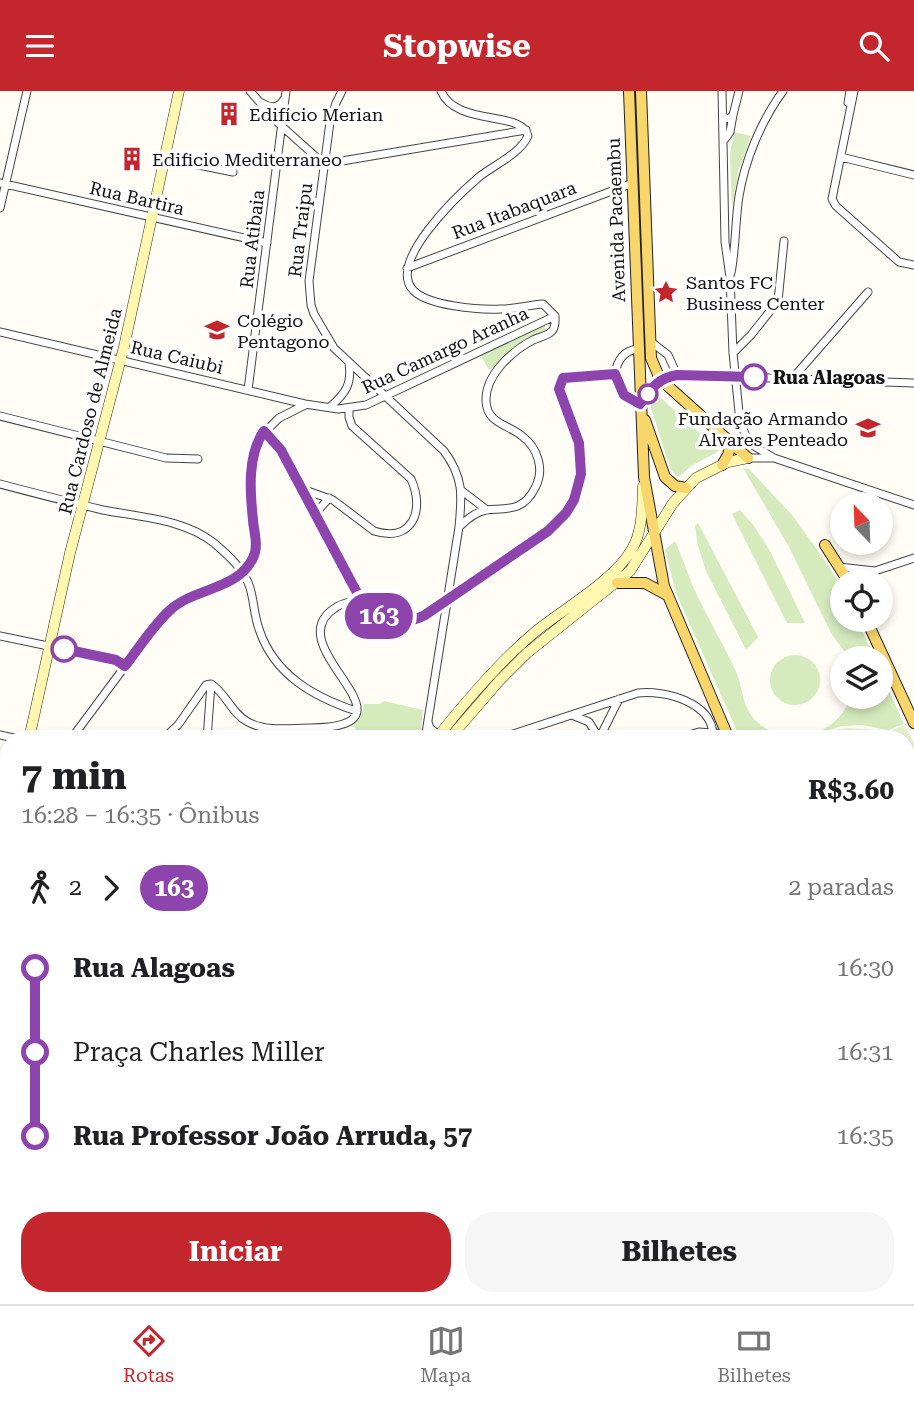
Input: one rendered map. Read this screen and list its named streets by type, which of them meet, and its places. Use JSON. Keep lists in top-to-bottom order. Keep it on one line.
{"streets":{"main road":["Avenida Pacaembu","Rua Cardoso de Almeida"],"street":["Rua Bartira","Rua Itabaquara","Rua Traipu","Rua Atibaia","Rua Camargo Aranha","Rua Caiubi"]},"crossings":[["Rua Bartira","Rua Atibaia"],["Rua Bartira","Rua Cardoso de Almeida"],["Rua Itabaquara","Avenida Pacaembu"],["Rua Traipu","Rua Camargo Aranha"],["Rua Atibaia","Rua Caiubi"],["Rua Camargo Aranha","Rua Caiubi"],["Rua Caiubi","Rua Cardoso de Almeida"]],"places":{"building":["Edifício Merian","Edificio Mediterraneo"],"place":["Santos FC Business Center"],"school or university":["Colégio Pentagono","Fundação Armando Alvares Penteado"],"other":["Rua Alagoas"]},"lines":["bus line 163"],"north":"top left","page":{"header":"Stopwise","on_map":"163","heading":["7 min","16:28 – 16:35 · Ônibus","R$3.60"],"legs":["2","163","2 paradas"],"list":[{"name":"Rua Alagoas","value":"16:30"},{"name":"Praça Charles Miller","value":"16:31"},{"name":"Rua Professor João Arruda, 57","value":"16:35"}],"buttons":["Iniciar","Bilhetes"],"tabs":["Rotas","Mapa","Bilhetes"]}}
